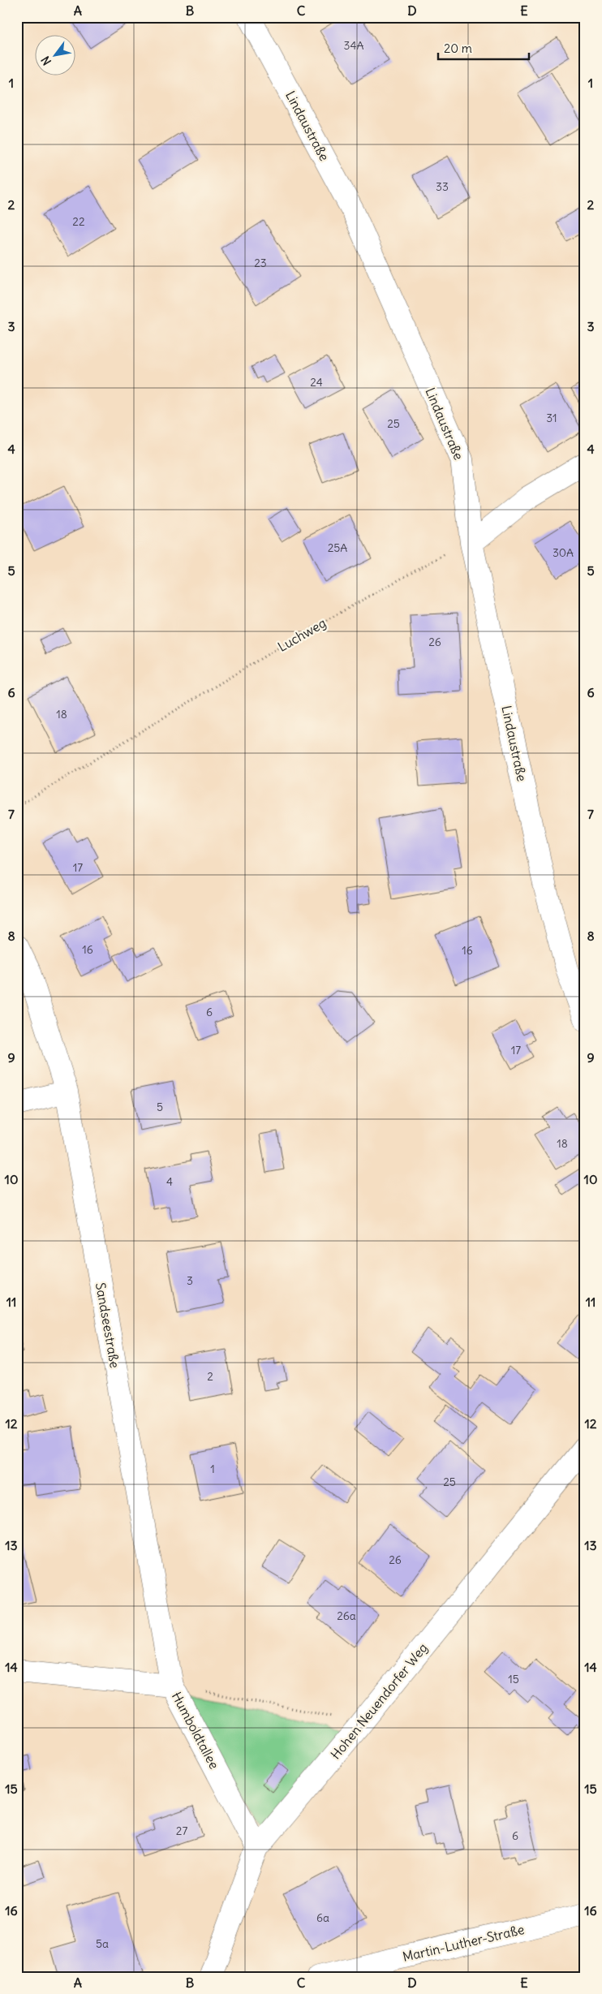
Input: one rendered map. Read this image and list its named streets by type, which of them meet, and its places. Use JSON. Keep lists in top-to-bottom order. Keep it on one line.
{"streets":{"street":["Lindaustraße","Sandseestraße","Hohen Neuendorfer Weg","Humboldtallee","Martin-Luther-Straße"],"path":["Luchweg"]},"crossings":[["Lindaustraße","Luchweg"],["Sandseestraße","Humboldtallee"],["Hohen Neuendorfer Weg","Humboldtallee"]],"house_numbers":["34A","33","22","23","24","31","25","25A","30A","26","18","17","16","16","6","17","5","18","4","3","2","1","25","26","26a","15","27","6","6a","5a"],"scale_bar":"20 m","north":"bottom left","grid":{"columns":["A","B","C","D","E"],"rows":["1","2","3","4","5","6","7","8","9","10","11","12","13","14","15","16"]}}
